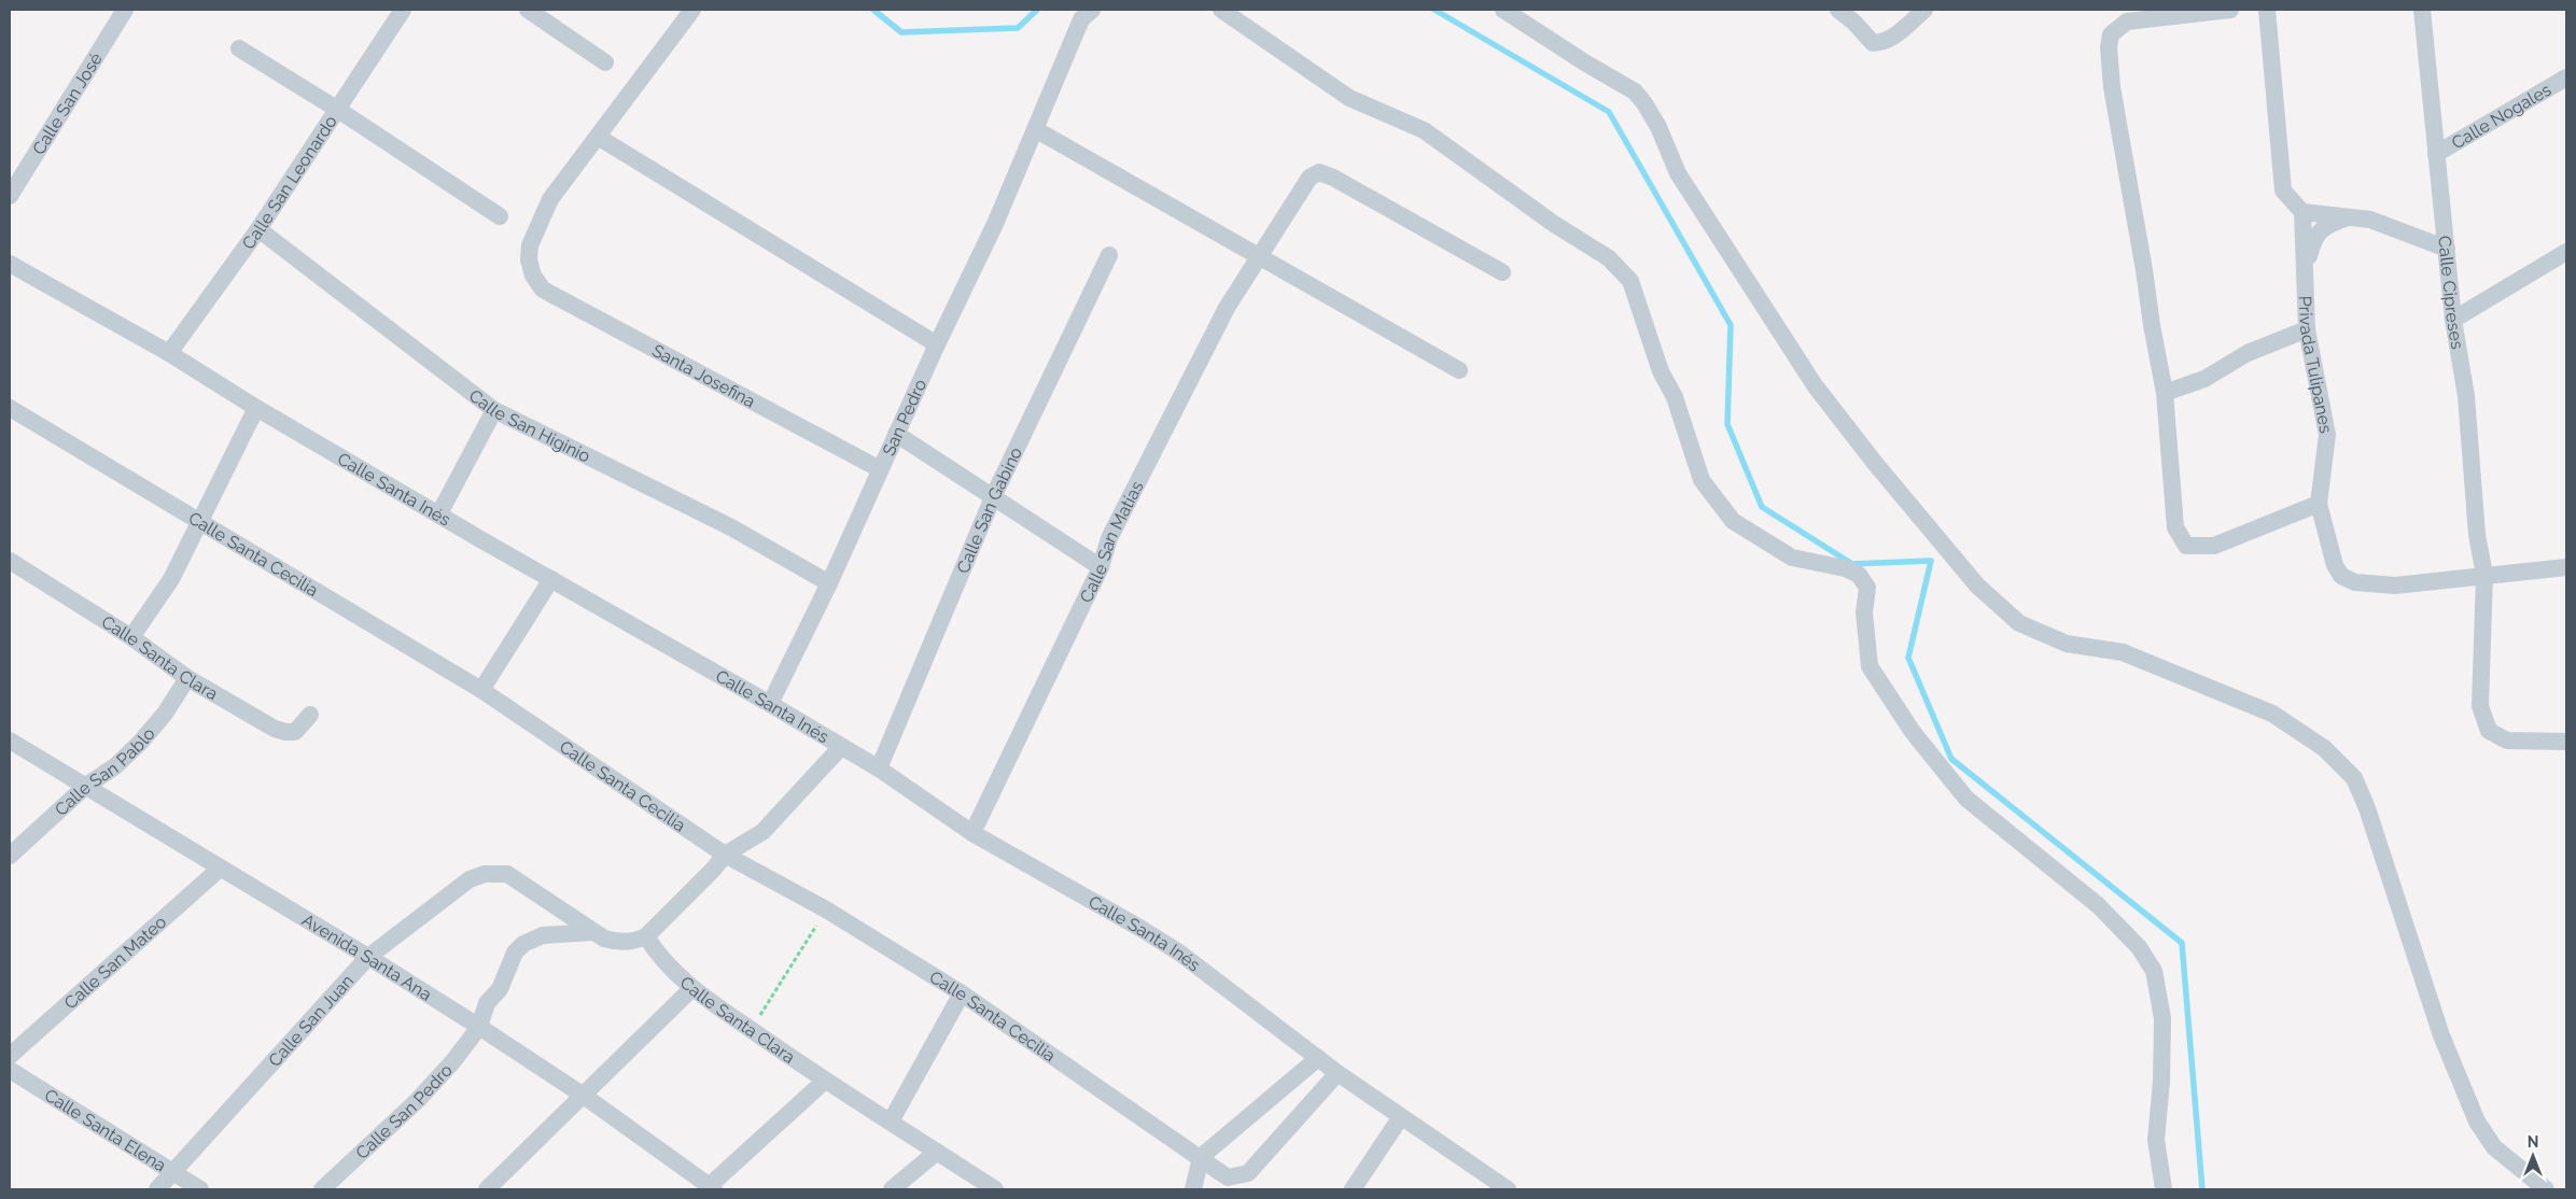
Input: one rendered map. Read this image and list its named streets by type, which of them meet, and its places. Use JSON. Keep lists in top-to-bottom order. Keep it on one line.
{"streets":{"street":["Calle San José","Calle Nogales","Calle San Leonardo","Calle Cipreses","Privada Tulipanes","Santa Josefina","San Pedro","Calle San Higinio","Calle Santa Inés","Calle San Gabino","Calle San Matías","Calle Santa Cecilia","Calle Santa Clara","Calle San Pablo","Avenida Santa Ana","Calle San Mateo","Calle San Juan","Calle San Pedro","Calle Santa Elena"]},"crossings":[["Calle Nogales","Calle Cipreses"],["Calle San Leonardo","Calle San Higinio"],["Calle San Leonardo","Calle Santa Inés"],["Calle Cipreses","Privada Tulipanes"],["Santa Josefina","San Pedro"],["San Pedro","Calle San Higinio"],["San Pedro","Calle Santa Inés"],["Calle Santa Inés","Calle San Gabino"],["Calle Santa Inés","Calle San Matías"],["Calle Santa Inés","Calle Santa Cecilia"],["Calle Santa Clara","Calle San Pablo"],["Calle San Pablo","Avenida Santa Ana"],["Avenida Santa Ana","Calle San Mateo"],["Avenida Santa Ana","Calle San Juan"],["Avenida Santa Ana","Calle San Pedro"],["Calle San Juan","Calle San Pedro"],["Calle San Juan","Calle Santa Elena"]],"north":"top"}
